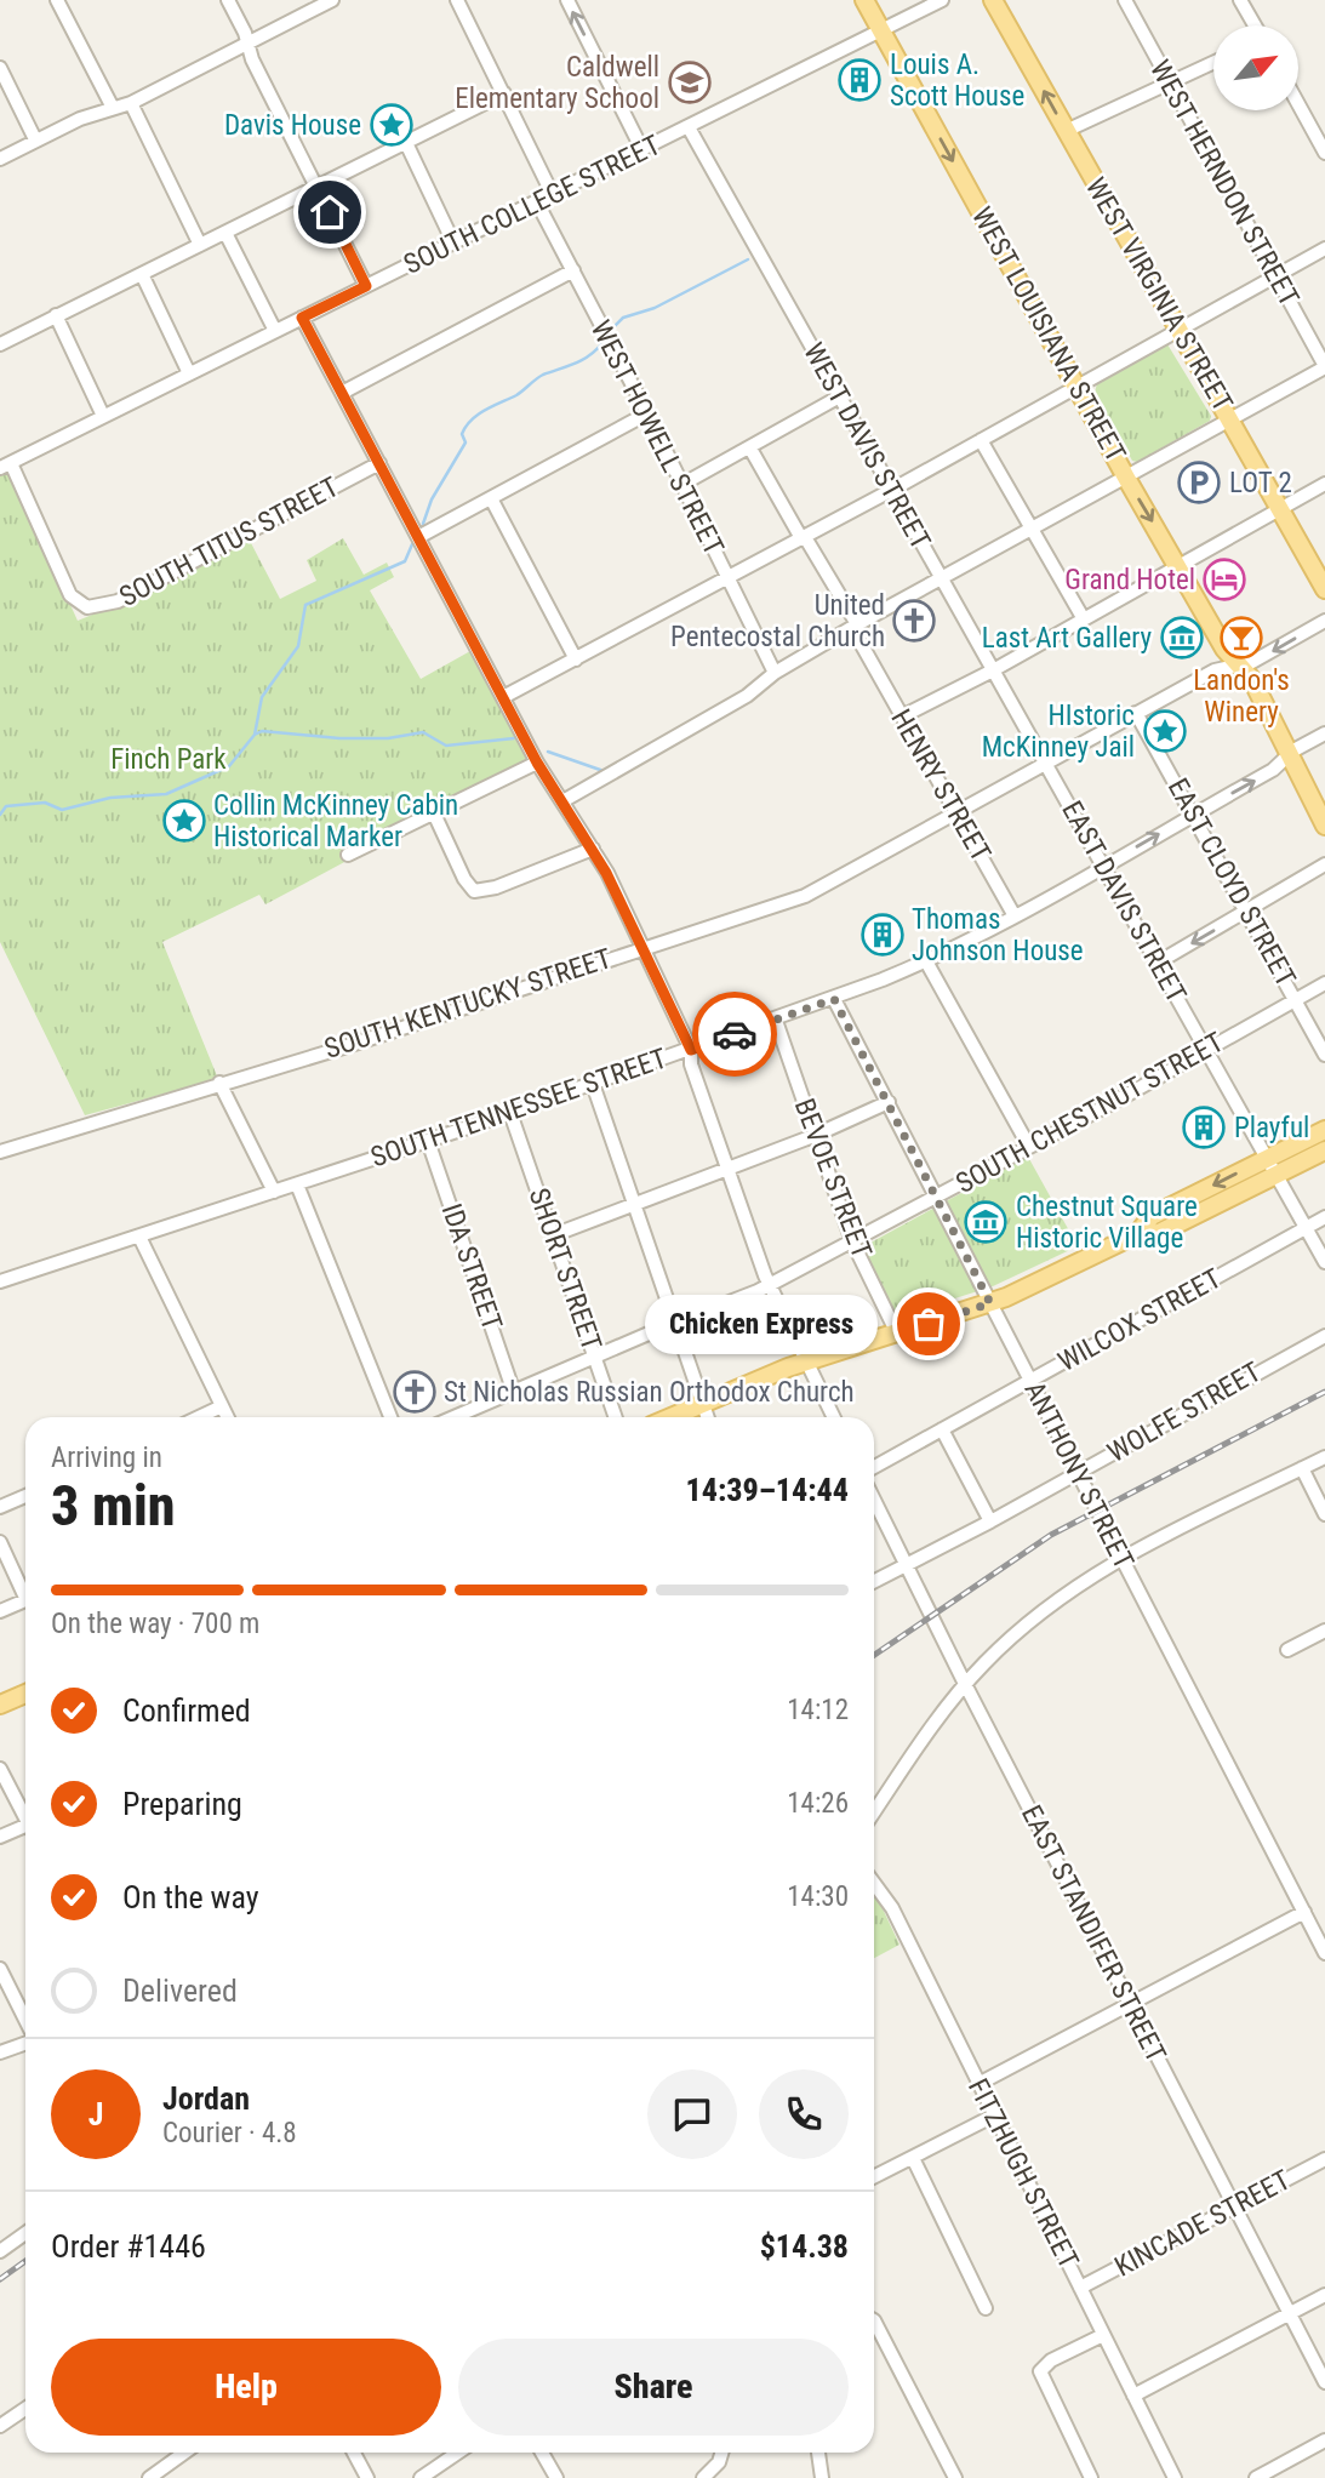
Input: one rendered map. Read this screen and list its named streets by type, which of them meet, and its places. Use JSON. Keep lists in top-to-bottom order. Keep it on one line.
{"streets":{"main road":["WEST VIRGINIA STREET","WEST LOUISIANA STREET"],"street":["WEST HERNDON STREET","SOUTH COLLEGE STREET","WEST HOWELL STREET","WEST DAVIS STREET","SOUTH TITUS STREET","HENRY STREET","EAST CLOYD STREET","EAST DAVIS STREET","SOUTH KENTUCKY STREET","SOUTH TENNESSEE STREET","SOUTH CHESTNUT STREET","BEVOE STREET","IDA STREET","SHORT STREET","WILCOX STREET","WOLFE STREET","ANTHONY STREET","EAST STANDIFER STREET","FITZHUGH STREET","KINCADE STREET"]},"crossings":[["SOUTH COLLEGE STREET","WEST LOUISIANA STREET"],["SOUTH COLLEGE STREET","WEST HOWELL STREET"],["SOUTH COLLEGE STREET","WEST DAVIS STREET"],["SOUTH COLLEGE STREET","SOUTH TITUS STREET"],["WEST LOUISIANA STREET","SOUTH KENTUCKY STREET"],["WEST LOUISIANA STREET","SOUTH TENNESSEE STREET"],["WEST DAVIS STREET","EAST DAVIS STREET"],["WEST DAVIS STREET","SOUTH KENTUCKY STREET"],["HENRY STREET","SOUTH KENTUCKY STREET"],["HENRY STREET","SOUTH TENNESSEE STREET"],["EAST CLOYD STREET","SOUTH KENTUCKY STREET"],["EAST CLOYD STREET","SOUTH TENNESSEE STREET"],["EAST CLOYD STREET","SOUTH CHESTNUT STREET"],["EAST DAVIS STREET","SOUTH KENTUCKY STREET"],["EAST DAVIS STREET","SOUTH TENNESSEE STREET"],["EAST DAVIS STREET","SOUTH CHESTNUT STREET"],["EAST DAVIS STREET","WILCOX STREET"],["SOUTH TENNESSEE STREET","BEVOE STREET"],["SOUTH TENNESSEE STREET","IDA STREET"],["SOUTH TENNESSEE STREET","SHORT STREET"],["SOUTH TENNESSEE STREET","ANTHONY STREET"],["SOUTH CHESTNUT STREET","BEVOE STREET"],["SOUTH CHESTNUT STREET","IDA STREET"],["SOUTH CHESTNUT STREET","SHORT STREET"],["SOUTH CHESTNUT STREET","ANTHONY STREET"],["WILCOX STREET","ANTHONY STREET"],["WOLFE STREET","ANTHONY STREET"],["WOLFE STREET","EAST STANDIFER STREET"],["EAST STANDIFER STREET","KINCADE STREET"],["FITZHUGH STREET","KINCADE STREET"]],"one_way":["WEST LOUISIANA STREET"],"parks":["Finch Park"],"places":{"building":["Louis A. Scott House","Thomas Johnson House","Playful"],"school or university":["Caldwell Elementary School"],"place":["Davis House","HIstoric McKinney Jail","Collin McKinney Cabin Historical Marker"],"parking":["LOT 2"],"hotel":["Grand Hotel"],"church":["United Pentecostal Church","St Nicholas Russian Orthodox Church"],"museum":["Last Art Gallery","Chestnut Square Historic Village"],"bar":["Landon's Winery"],"other":["Chicken Express"]},"north":"top right","page":{"bubble":"Chicken Express","heading":["3 min","Arriving in","14:39–14:44"],"panel":["Jordan","Courier · 4.8","Order #1446","$14.38"],"bar":"On the way · 700 m","list":[["Confirmed","14:12"],["Preparing","14:26"],["On the way","14:30"],"Delivered"],"round":"J","buttons":["Help","Share"]}}
